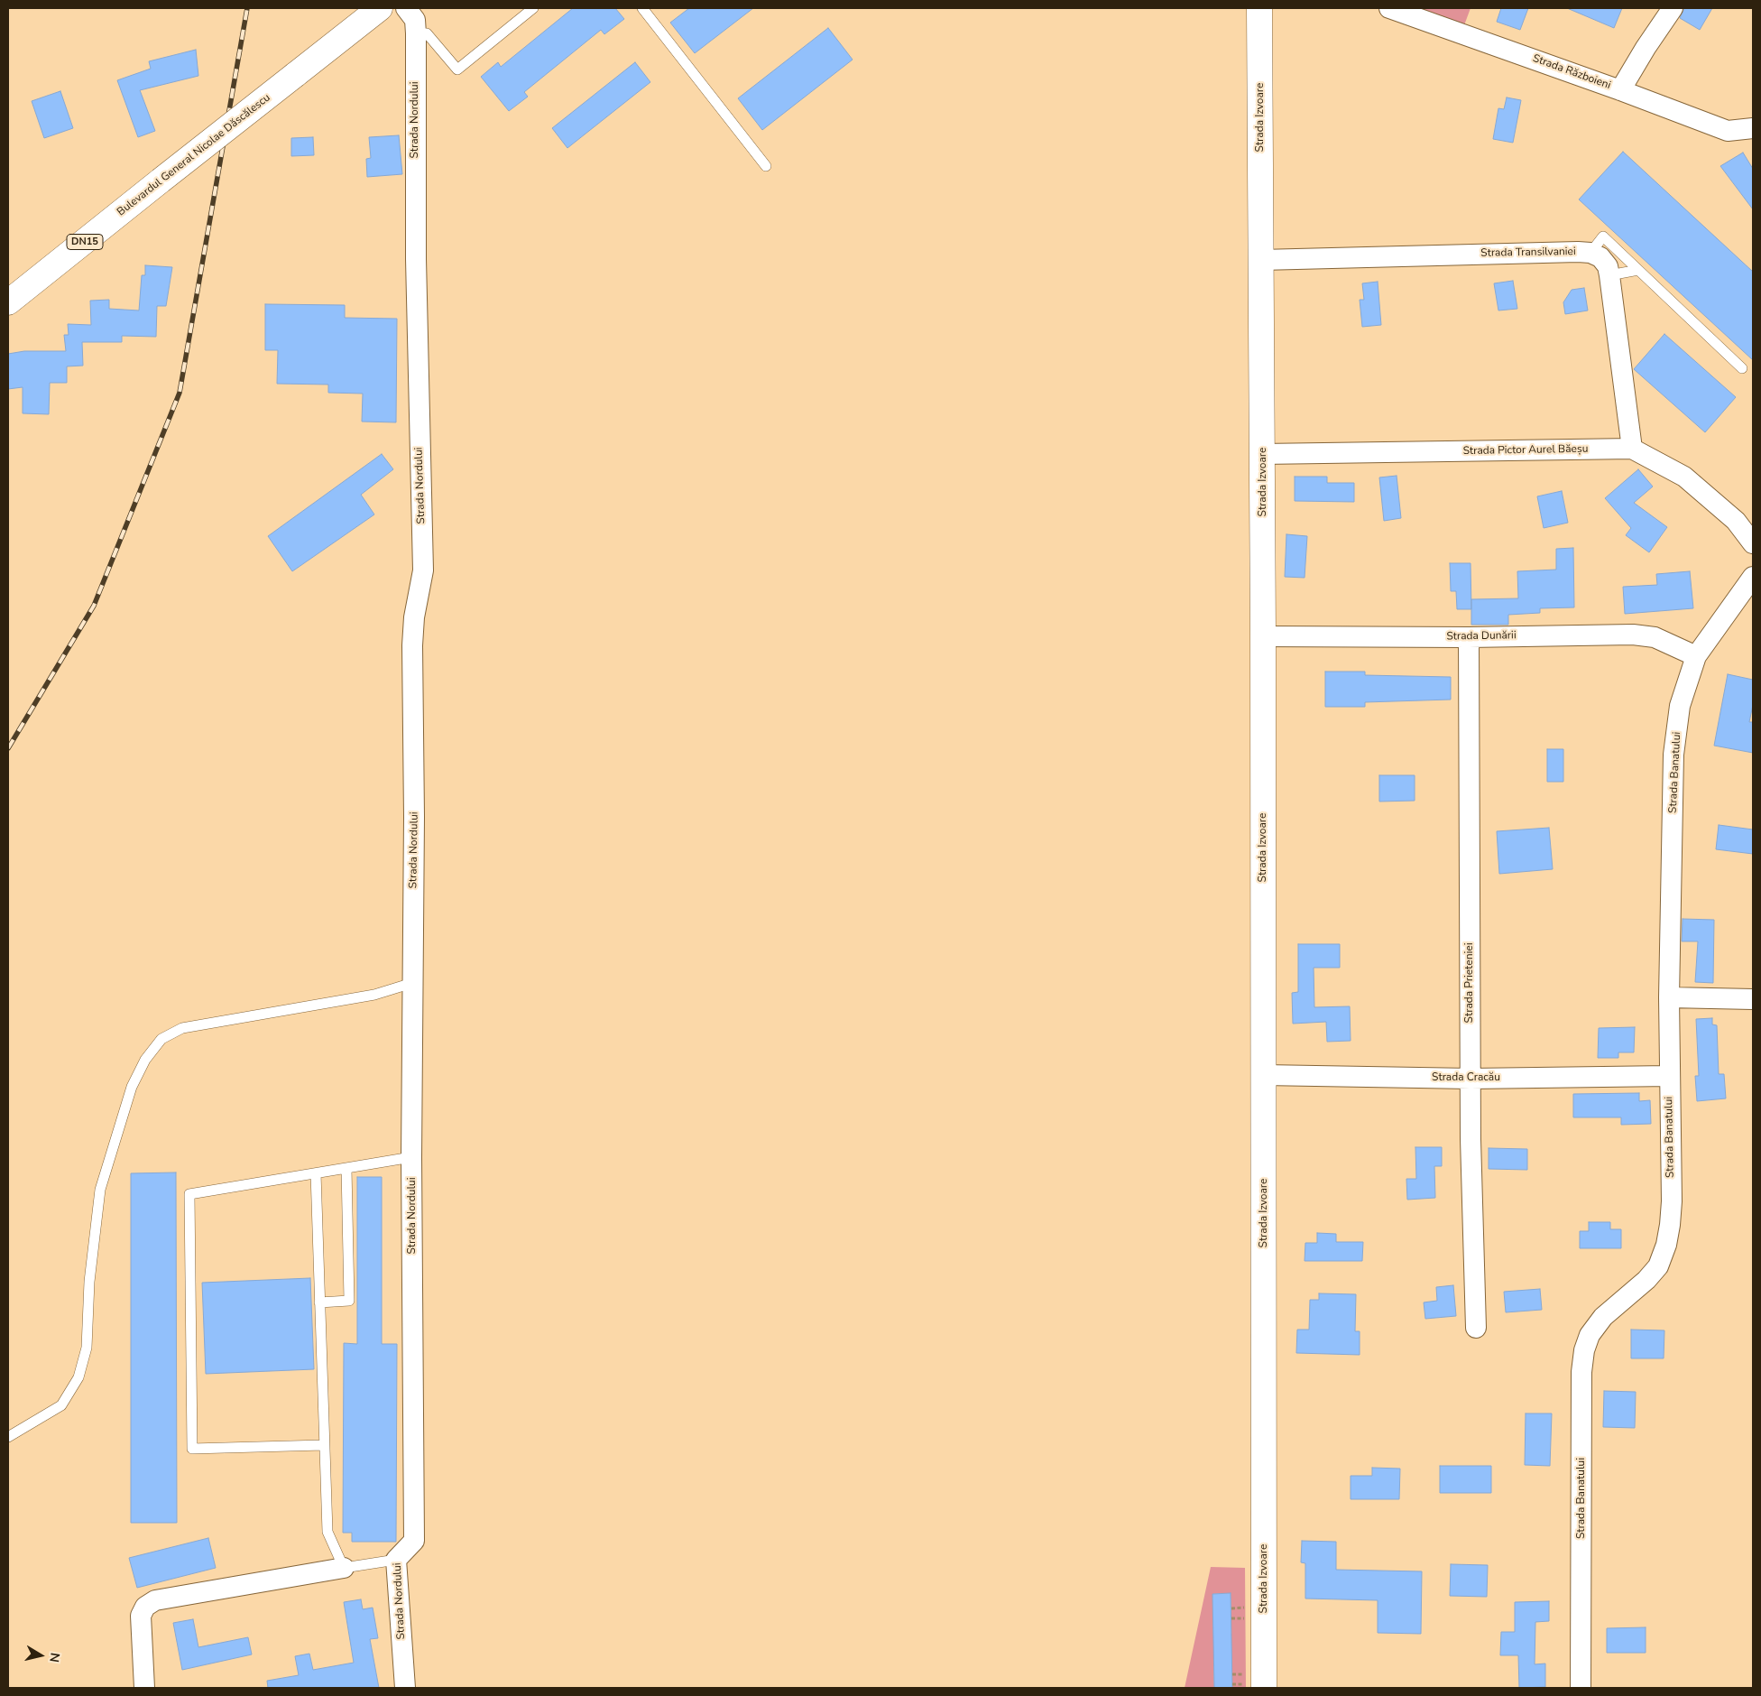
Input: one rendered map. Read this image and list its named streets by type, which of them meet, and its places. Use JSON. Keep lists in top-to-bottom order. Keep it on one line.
{"streets":{"main road":["Strada Izvoare","Bulevardul General Nicolae Dăscălescu","DN15"],"street":["Strada Războieni","Strada Nordului","Strada Transilvaniei","Strada Pictor Aurel Băeșu","Strada Dunării","Strada Banatului","Strada Prieteniei","Strada Cracău"]},"crossings":[["Strada Izvoare","Strada Transilvaniei"],["Strada Izvoare","Strada Pictor Aurel Băeșu"],["Strada Izvoare","Strada Dunării"],["Strada Izvoare","Strada Cracău"],["Strada Transilvaniei","Strada Pictor Aurel Băeșu"],["Strada Dunării","Strada Banatului"],["Strada Dunării","Strada Prieteniei"],["Strada Banatului","Strada Cracău"],["Strada Prieteniei","Strada Cracău"]],"north":"right"}
